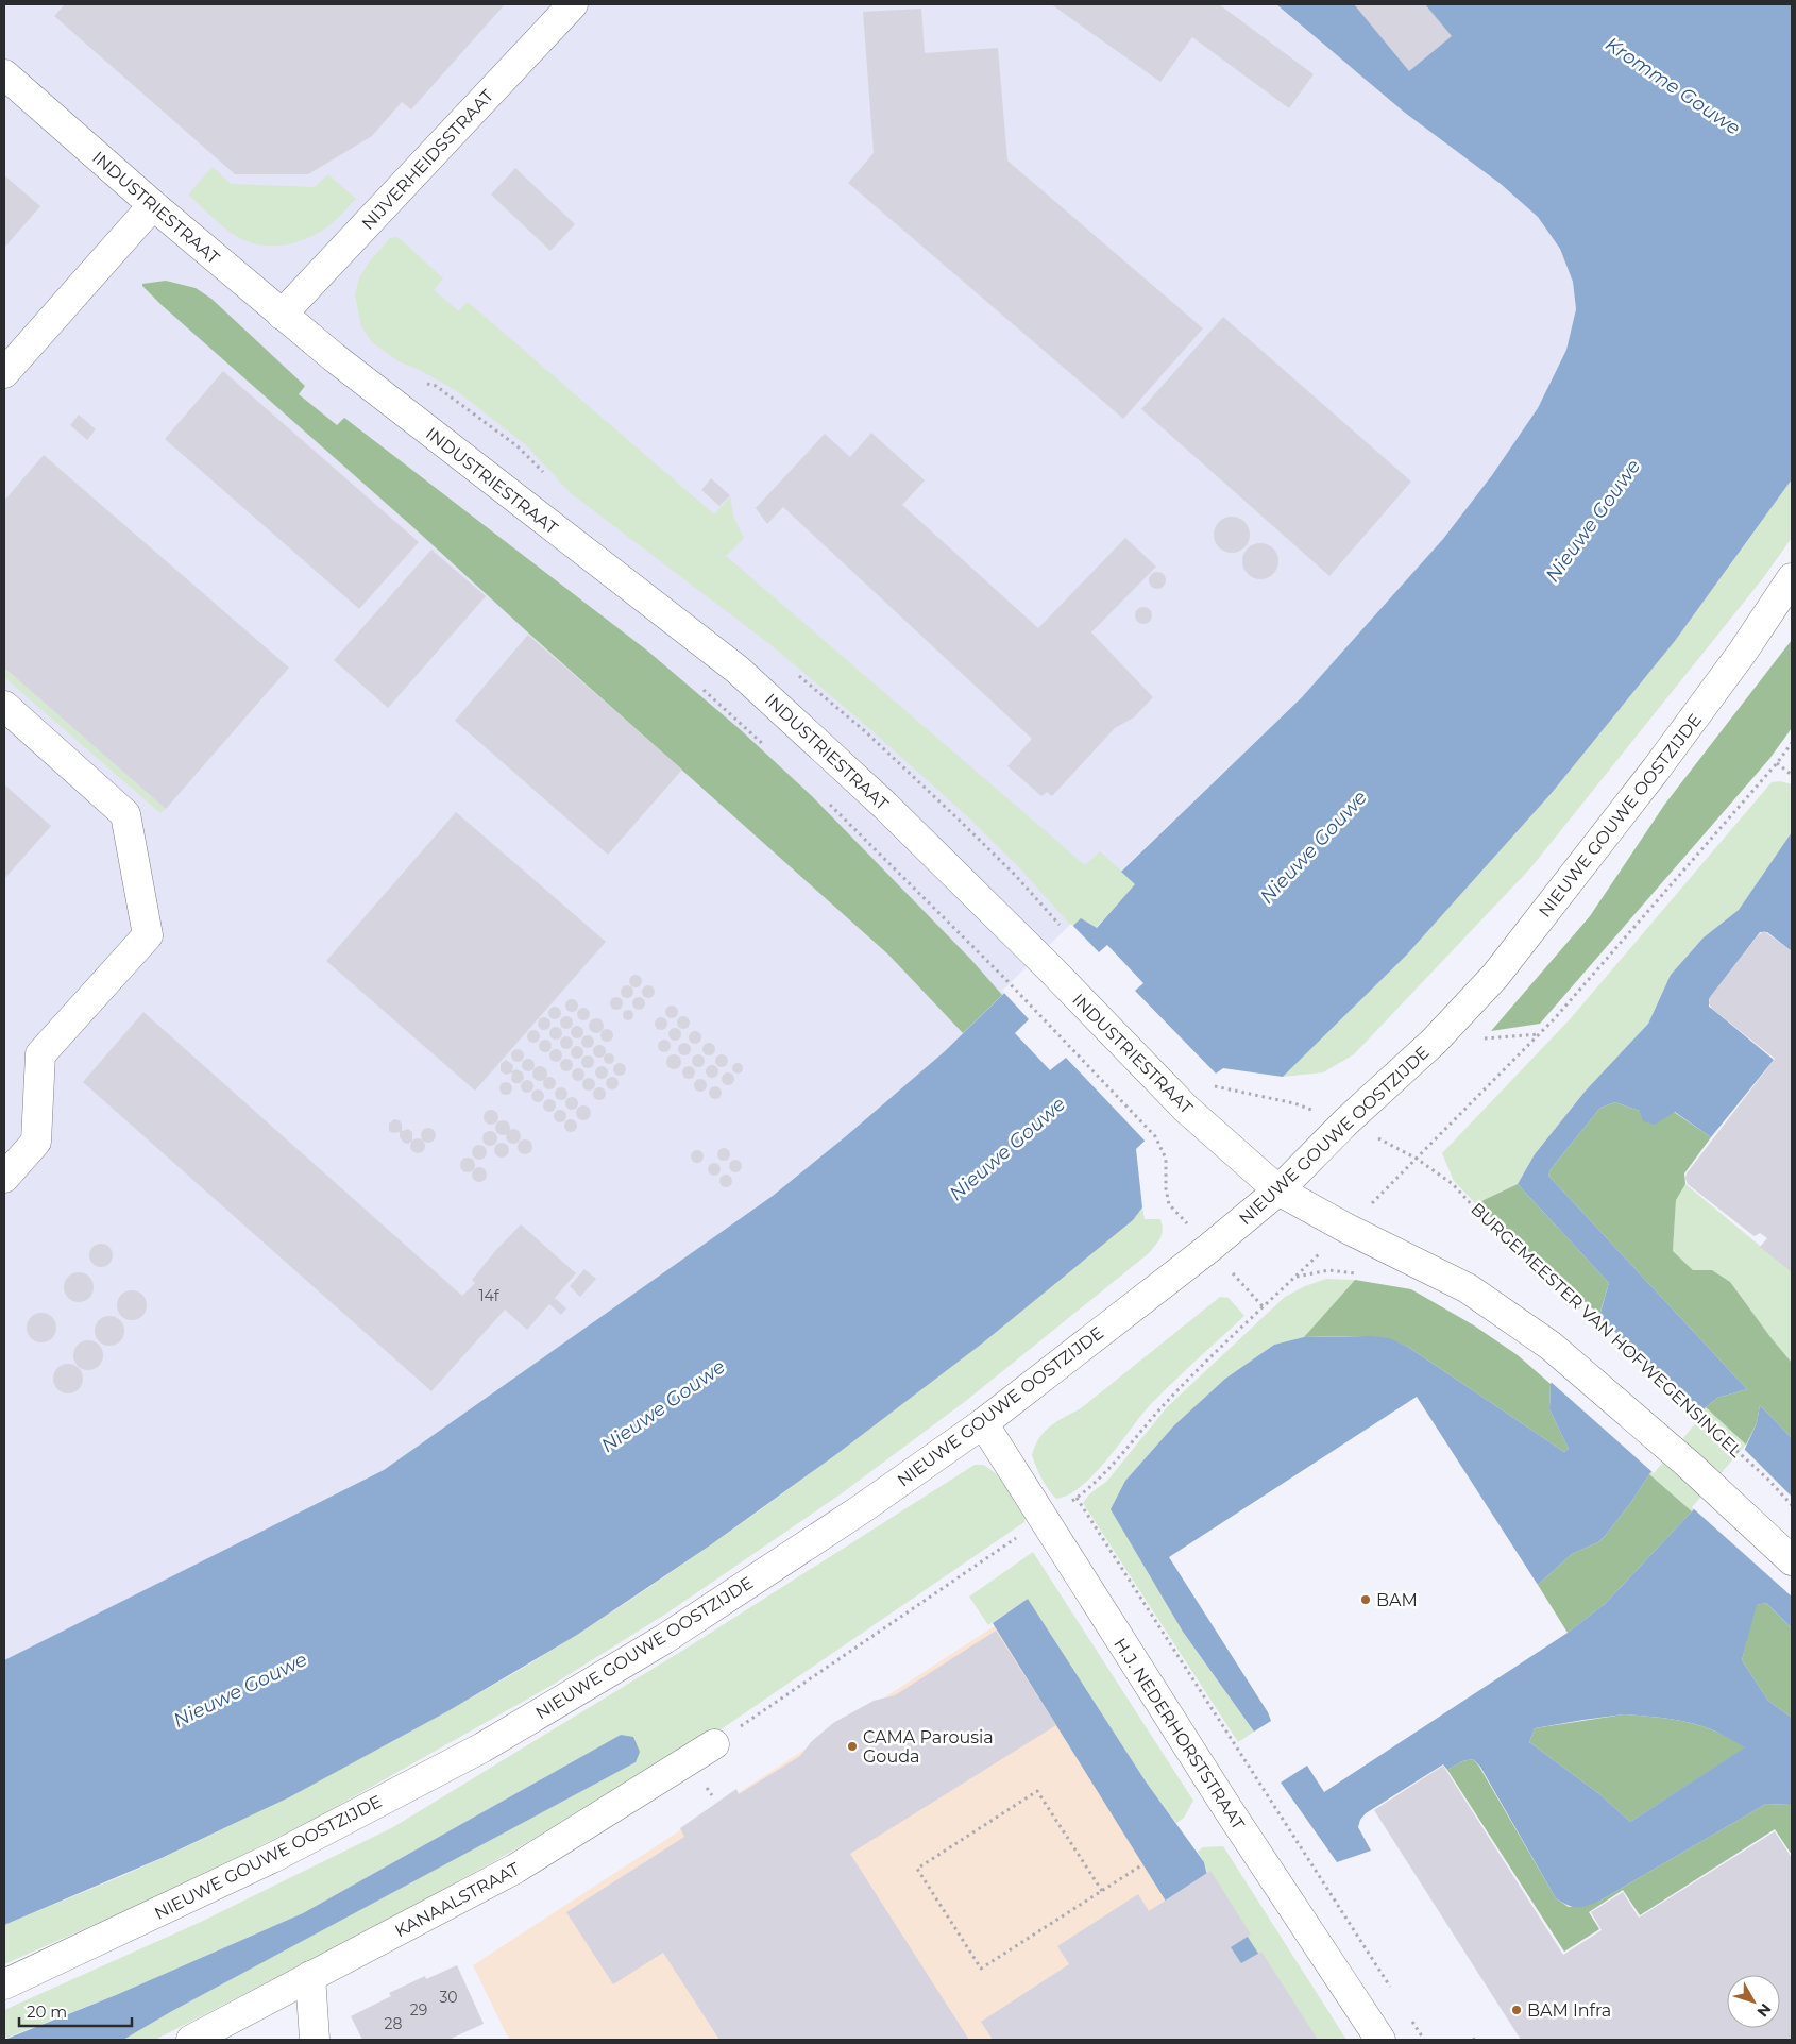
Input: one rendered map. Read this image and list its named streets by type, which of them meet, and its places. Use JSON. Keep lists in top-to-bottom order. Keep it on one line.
{"streets":{"main road":["NIJVERHEIDSSTRAAT","INDUSTRIESTRAAT","NIEUWE GOUWE OOSTZIJDE","H.J. NEDERHORSTSTRAAT","KANAALSTRAAT"],"path":["BURGEMEESTER VAN HOFWEGENSINGEL"]},"crossings":[["NIJVERHEIDSSTRAAT","INDUSTRIESTRAAT"],["INDUSTRIESTRAAT","NIEUWE GOUWE OOSTZIJDE"],["NIEUWE GOUWE OOSTZIJDE","H.J. NEDERHORSTSTRAAT"]],"water":["Kromme Gouwe","Nieuwe Gouwe"],"places":["BAM","CAMA Parousia Gouda","BAM Infra"],"house_numbers":["14f","30","29","28"],"scale_bar":"20 m","north":"bottom right"}
